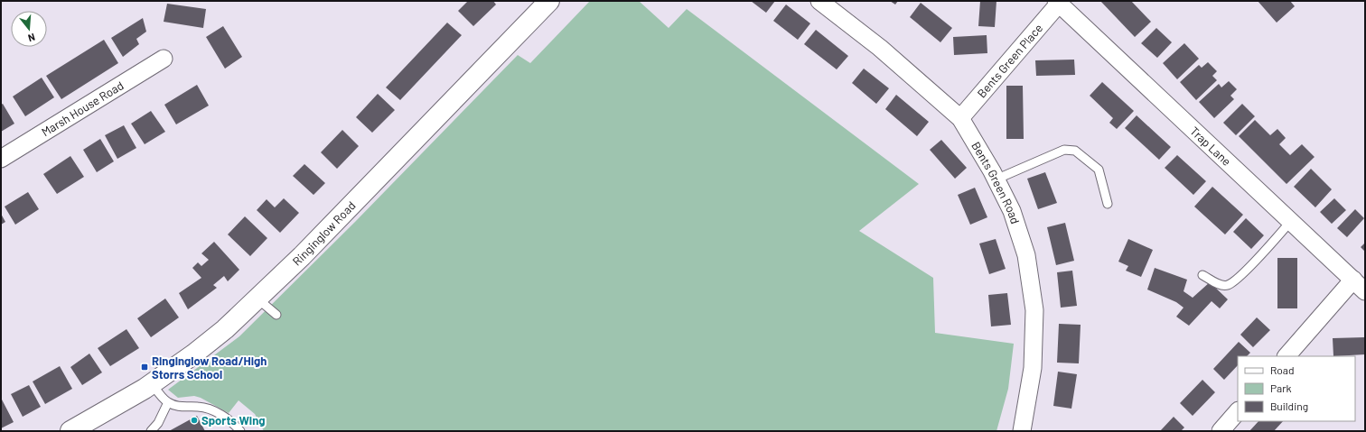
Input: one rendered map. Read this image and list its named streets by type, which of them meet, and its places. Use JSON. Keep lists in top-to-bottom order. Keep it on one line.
{"streets":{"street":["Bents Green Place","Marsh House Road","Trap Lane","Bents Green Road","Ringinglow Road"]},"crossings":[["Bents Green Place","Trap Lane"],["Bents Green Place","Bents Green Road"]],"places":{"transit":["Ringinglow Road/High Storrs School"],"other":["Sports Wing"]},"legend":["Road","Park","Building"],"north":"bottom"}
